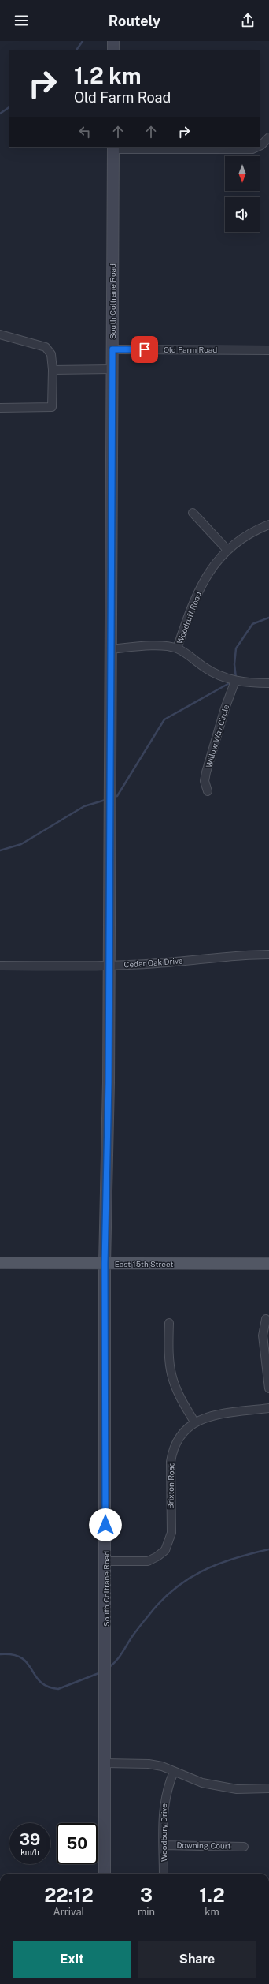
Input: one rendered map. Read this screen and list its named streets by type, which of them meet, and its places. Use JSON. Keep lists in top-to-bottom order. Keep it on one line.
{"streets":{"main road":["South Coltrane Road","East 15th Street"],"street":["Old Farm Road","Woodruff Road","Willow Way Circle","Cedar Oak Drive","Brixton Road","Woodbury Drive","Downing Court"]},"crossings":[["South Coltrane Road","Old Farm Road"],["South Coltrane Road","Cedar Oak Drive"],["South Coltrane Road","East 15th Street"],["South Coltrane Road","Brixton Road"],["Woodbury Drive","Downing Court"]],"north":"bottom","page":{"header":"Routely","turn":["1.2 km","Old Farm Road"],"speed":"39 km/h","limit":"50","eta":["22:12","Arrival","3","min","1.2","km"],"buttons":["Exit","Share"]}}
